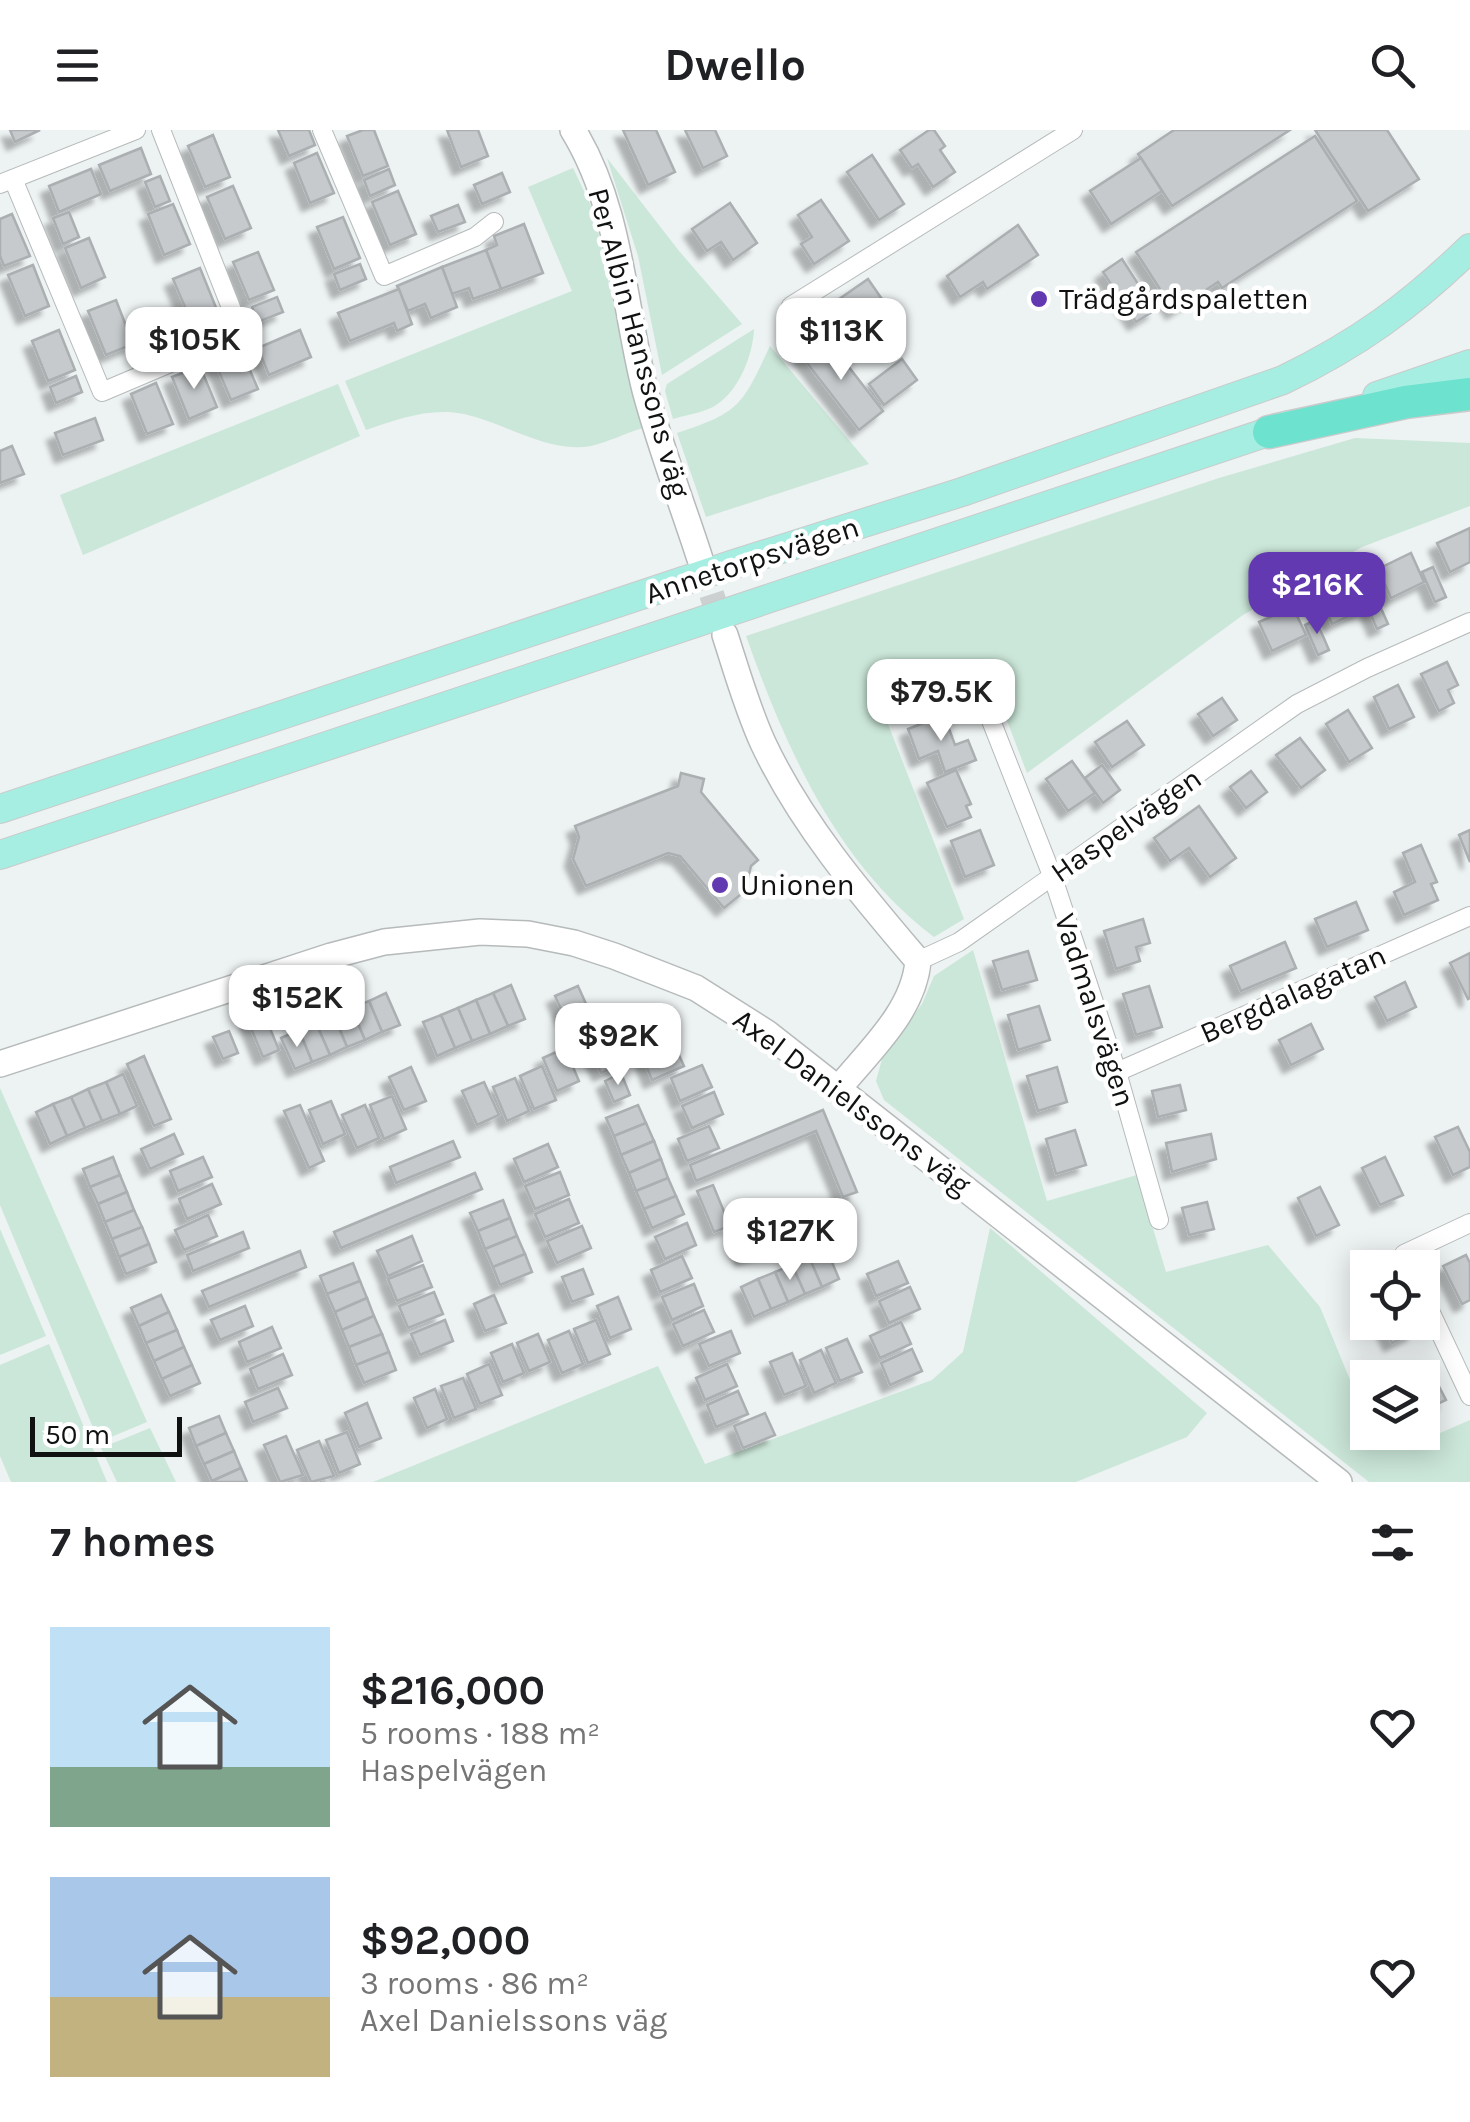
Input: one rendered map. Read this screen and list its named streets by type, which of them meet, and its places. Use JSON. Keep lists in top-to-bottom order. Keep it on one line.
{"streets":{"main road":["Annetorpsvägen"],"street":["Per Albin Hanssons väg","Haspelvägen","Bergdalagatan","Vadmalsvägen","Axel Danielssons väg"]},"crossings":[["Haspelvägen","Vadmalsvägen"],["Bergdalagatan","Vadmalsvägen"]],"places":["Trädgårdspaletten","Unionen"],"scale_bar":"50 m","page":{"header":"Dwello","price":["$113K","$105K","$216K","$79.5K","$152K","$92K","$127K"],"scale":"50 m","heading":"7 homes","list":[{"name":"$216,000","note":"5 rooms · 188 m² · Haspelvägen"},{"name":"$92,000","note":"3 rooms · 86 m² · Axel Danielssons väg"}]}}
